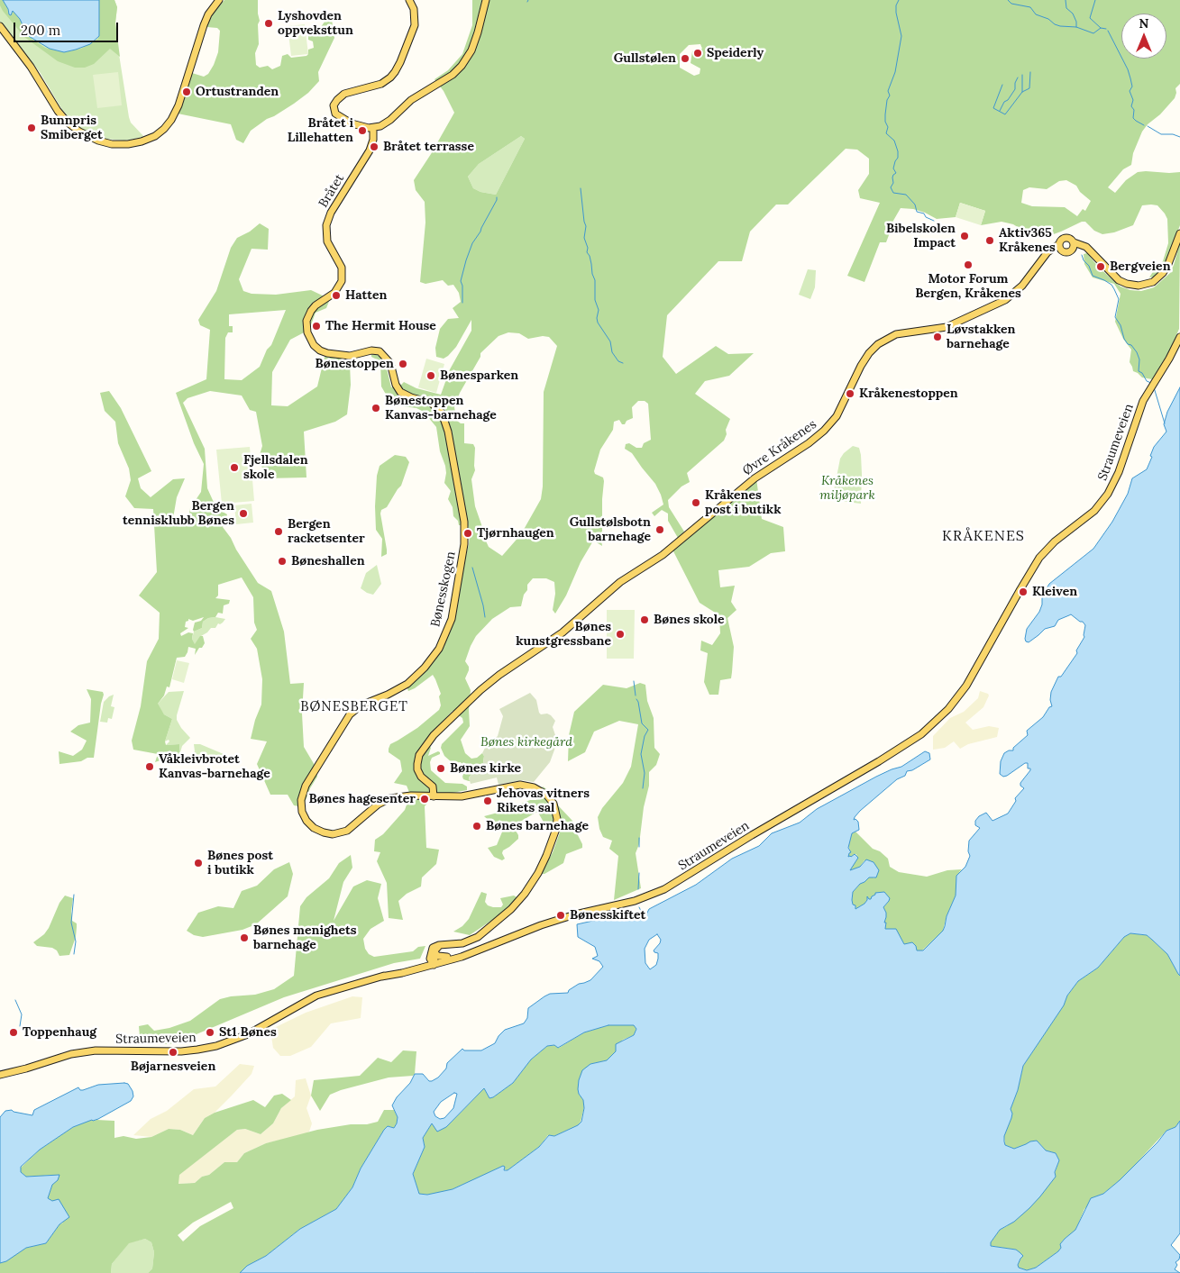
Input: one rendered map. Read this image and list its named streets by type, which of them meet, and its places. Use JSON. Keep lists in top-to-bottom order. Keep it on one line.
{"streets":{"main road":["Bråtet","Straumeveien","Øvre Kråkenes","Bønesskogen"]},"crossings":[["Bråtet","Bønesskogen"],["Øvre Kråkenes","Bønesskogen"]],"districts":["KRÅKENES","BØNESBERGET"],"parks":["Kråkenes miljøpark","Bønes kirkegård"],"places":["Lyshovden oppveksttun","Speiderly","Gullstølen","Ortustranden","Bunnpris Smiberget","Bråtet i Lillehatten","Bråtet terrasse","Bibelskolen Impact","Aktiv365 Kråkenes","Motor Forum Bergen, Kråkenes","Bergveien","Hatten","The Hermit House","Løvstakken barnehage","Bønestoppen","Bønesparken","Kråkenestoppen","Bønestoppen Kanvas-barnehage","Fjellsdalen skole","Kråkenes post i butikk","Bergen tennisklubb Bønes","Gullstølsbotn barnehage","Bergen racketsenter","Tjørnhaugen","Bøneshallen","Kleiven","Bønes skole","Bønes kunstgressbane","Våkleivbrotet Kanvas-barnehage","Bønes kirke","Bønes hagesenter","Jehovas vitners Rikets sal","Bønes barnehage","Bønes post i butikk","Bønesskiftet","Bønes menighets barnehage","Toppenhaug","St1 Bønes","Bøjarnesveien"],"scale_bar":"200 m","north":"top"}
